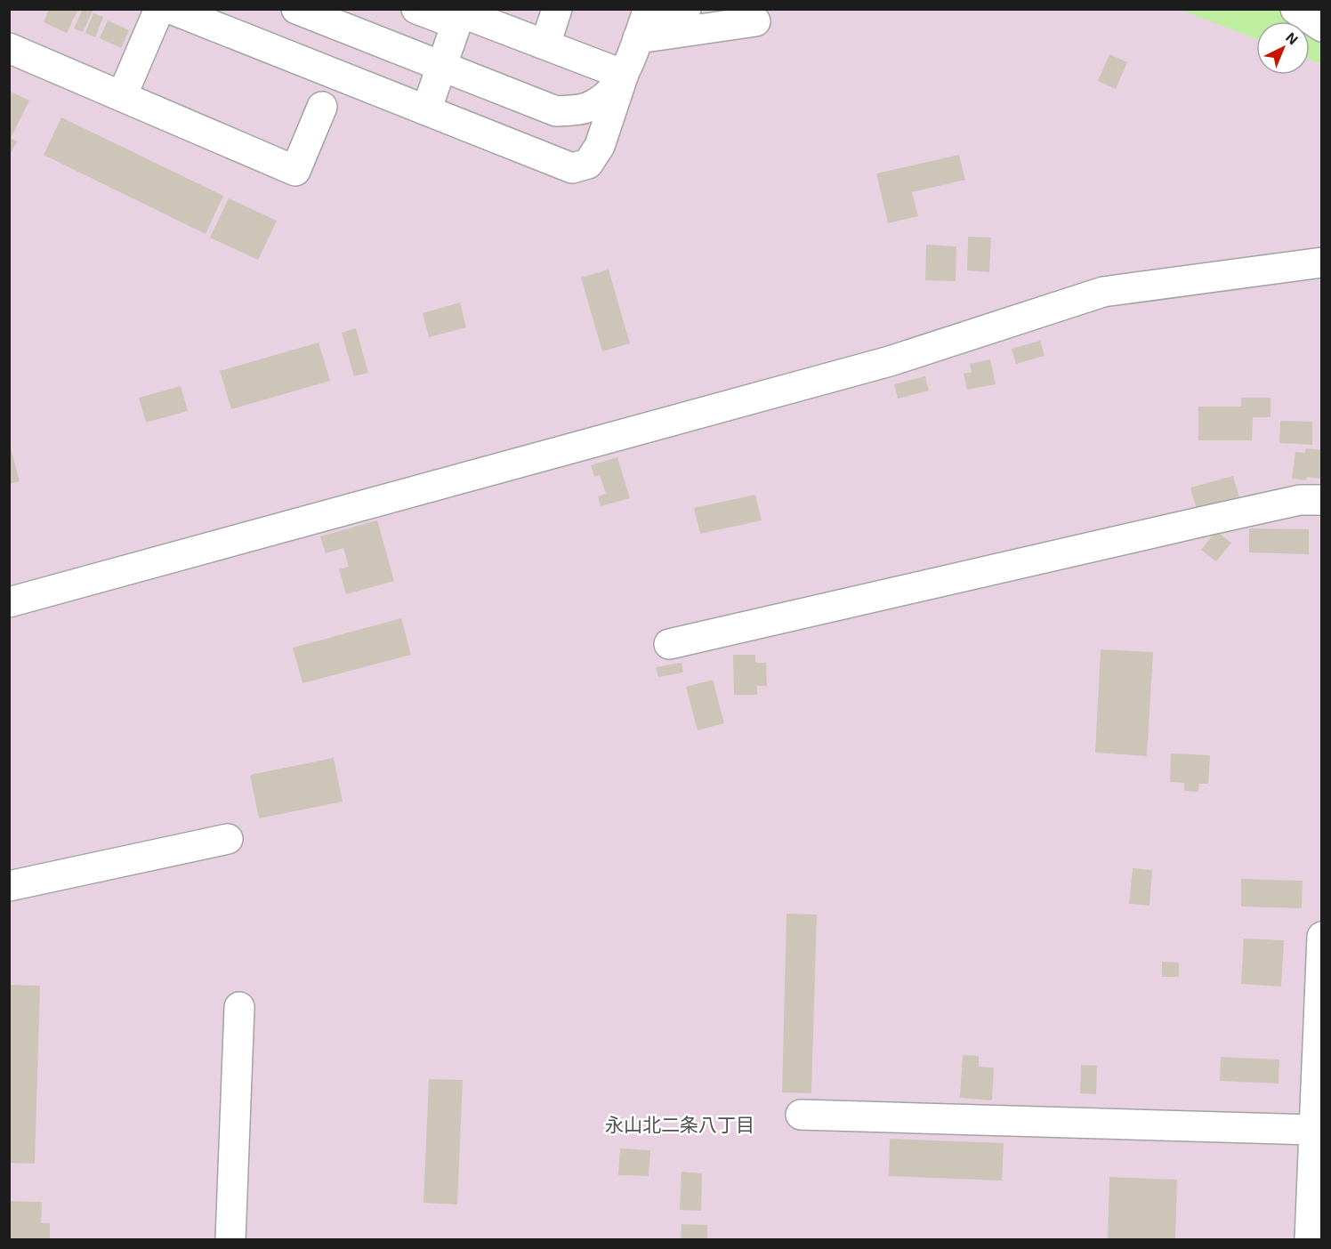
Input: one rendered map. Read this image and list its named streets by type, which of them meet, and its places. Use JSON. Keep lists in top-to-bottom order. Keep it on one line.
{"districts":["永山北二条八丁目"],"north":"top right"}
